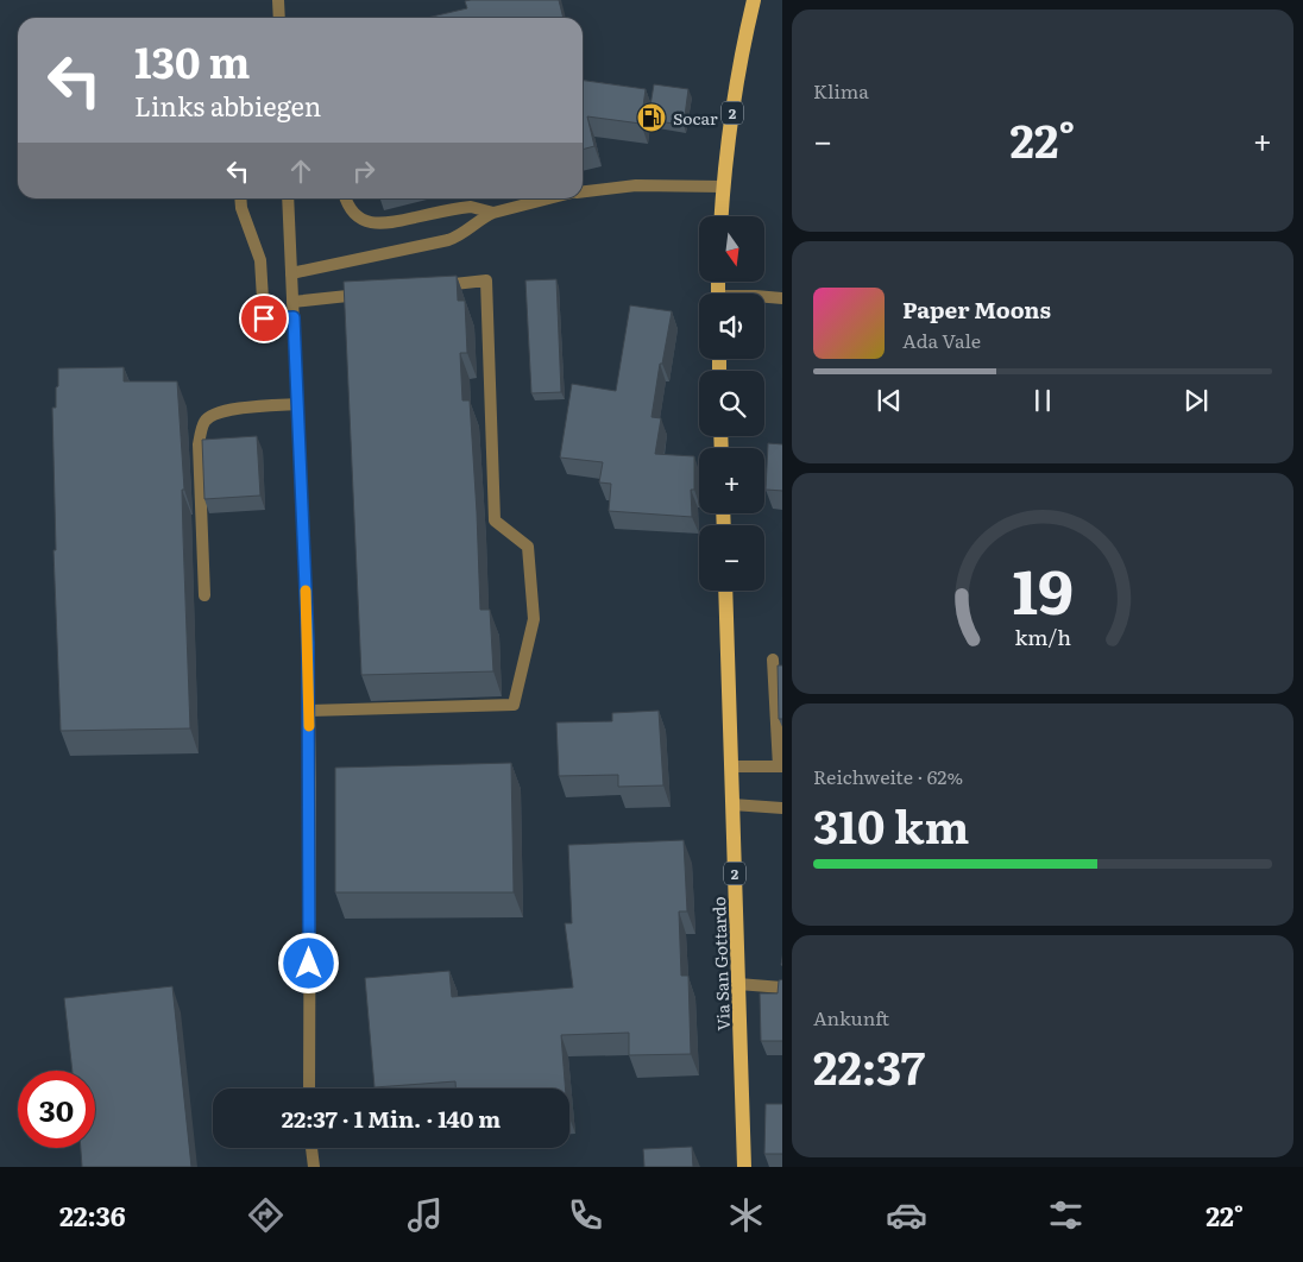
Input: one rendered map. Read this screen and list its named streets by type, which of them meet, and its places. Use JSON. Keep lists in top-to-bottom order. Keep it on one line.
{"streets":{"main road":["2","Via San Gottardo"]},"places":{"fuel station":["Socar"]},"north":"bottom","page":{"tile":["Klima",["Reichweite · 62%","310 km"],["Ankunft","22:37"]],"turn":["130 m","Links abbiegen"],"heat":["−","22°","+"],"map_buttons":["+","−"],"song":["Paper Moons","Ada Vale"],"limit":"30","trip":"22:37 · 1 Min. · 140 m","tabs":["22:36","22°"],"gauge":["19","km/h"]}}
